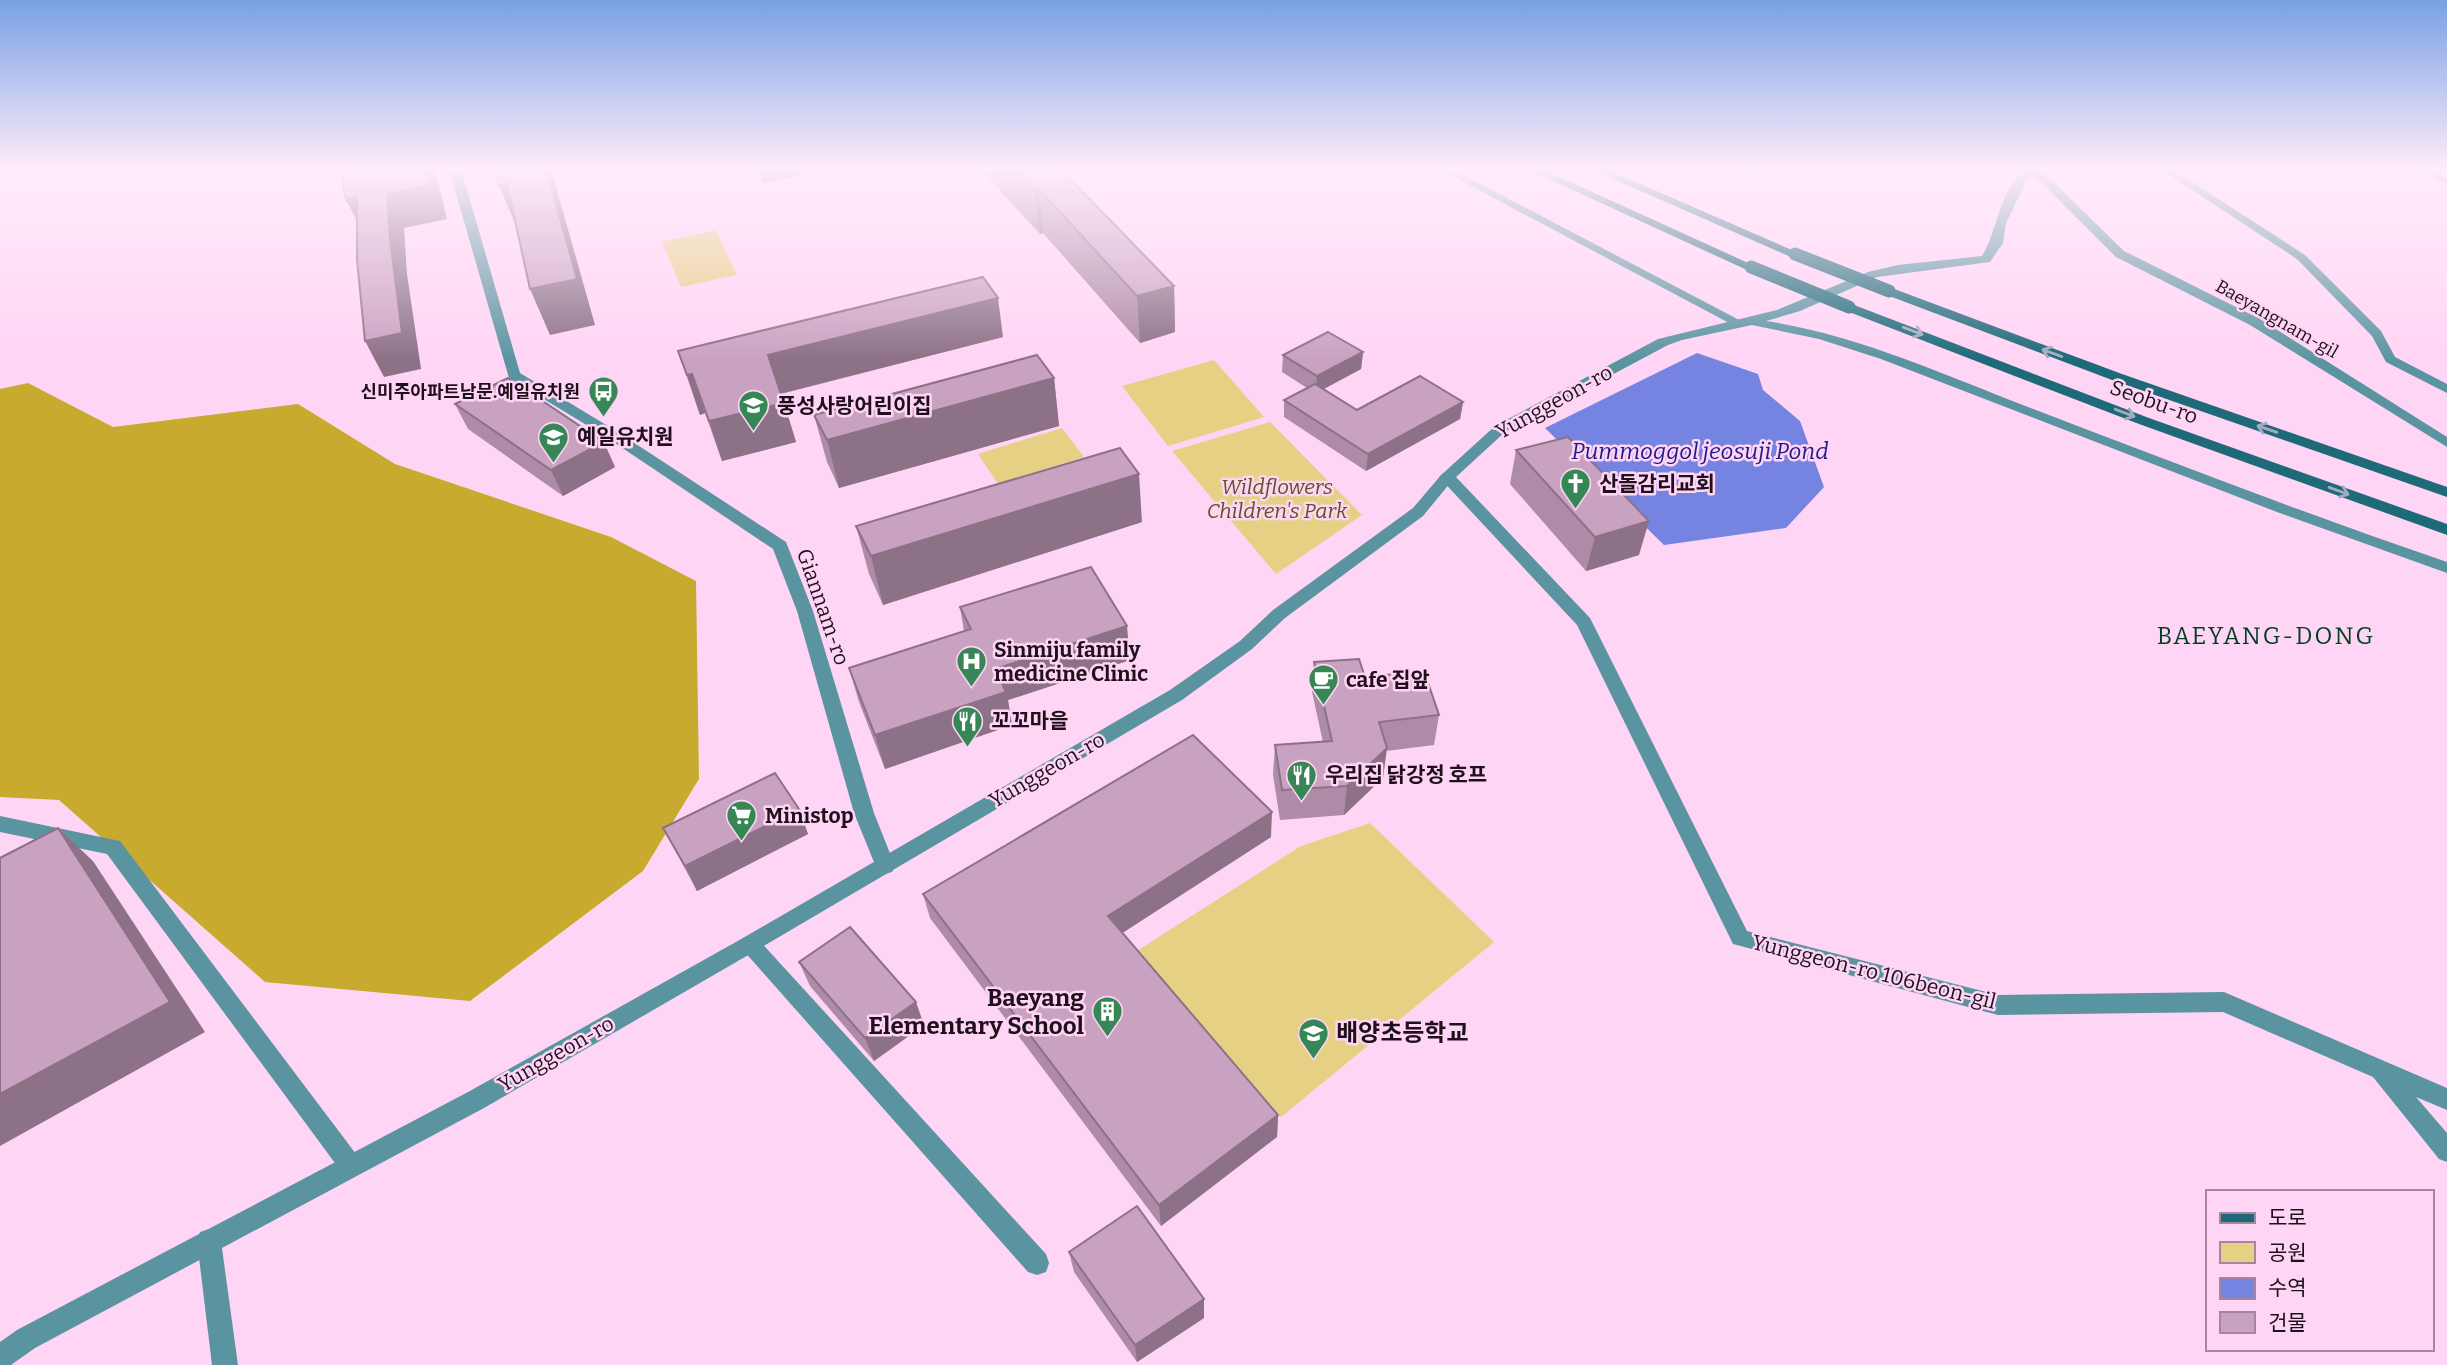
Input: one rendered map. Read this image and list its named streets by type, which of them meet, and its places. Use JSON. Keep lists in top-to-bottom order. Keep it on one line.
{"streets":{"main road":["Seobu-ro"],"street":["Baeyangnam-gil","Yunggeon-ro","Giannam-ro","Yunggeon-ro 106beon-gil"]},"crossings":[["Yunggeon-ro","Giannam-ro"],["Yunggeon-ro","Yunggeon-ro 106beon-gil"]],"districts":["BAEYANG-DONG"],"water":["Pummoggol jeosuji Pond"],"parks":["Wildflowers Children's Park"],"places":{"bus stop":["신미주아파트남문.예일유치원"],"school or university":["풍성사랑어린이집","예일유치원","배양초등학교"],"church":["산돌감리교회"],"hospital":["Sinmiju family medicine Clinic"],"cafe":["cafe 집앞"],"restaurant":["꼬꼬마을","우리집 닭강정 호프"],"supermarket":["Ministop"],"building":["Baeyang Elementary School"]},"legend":["도로","공원","수역","건물"]}
